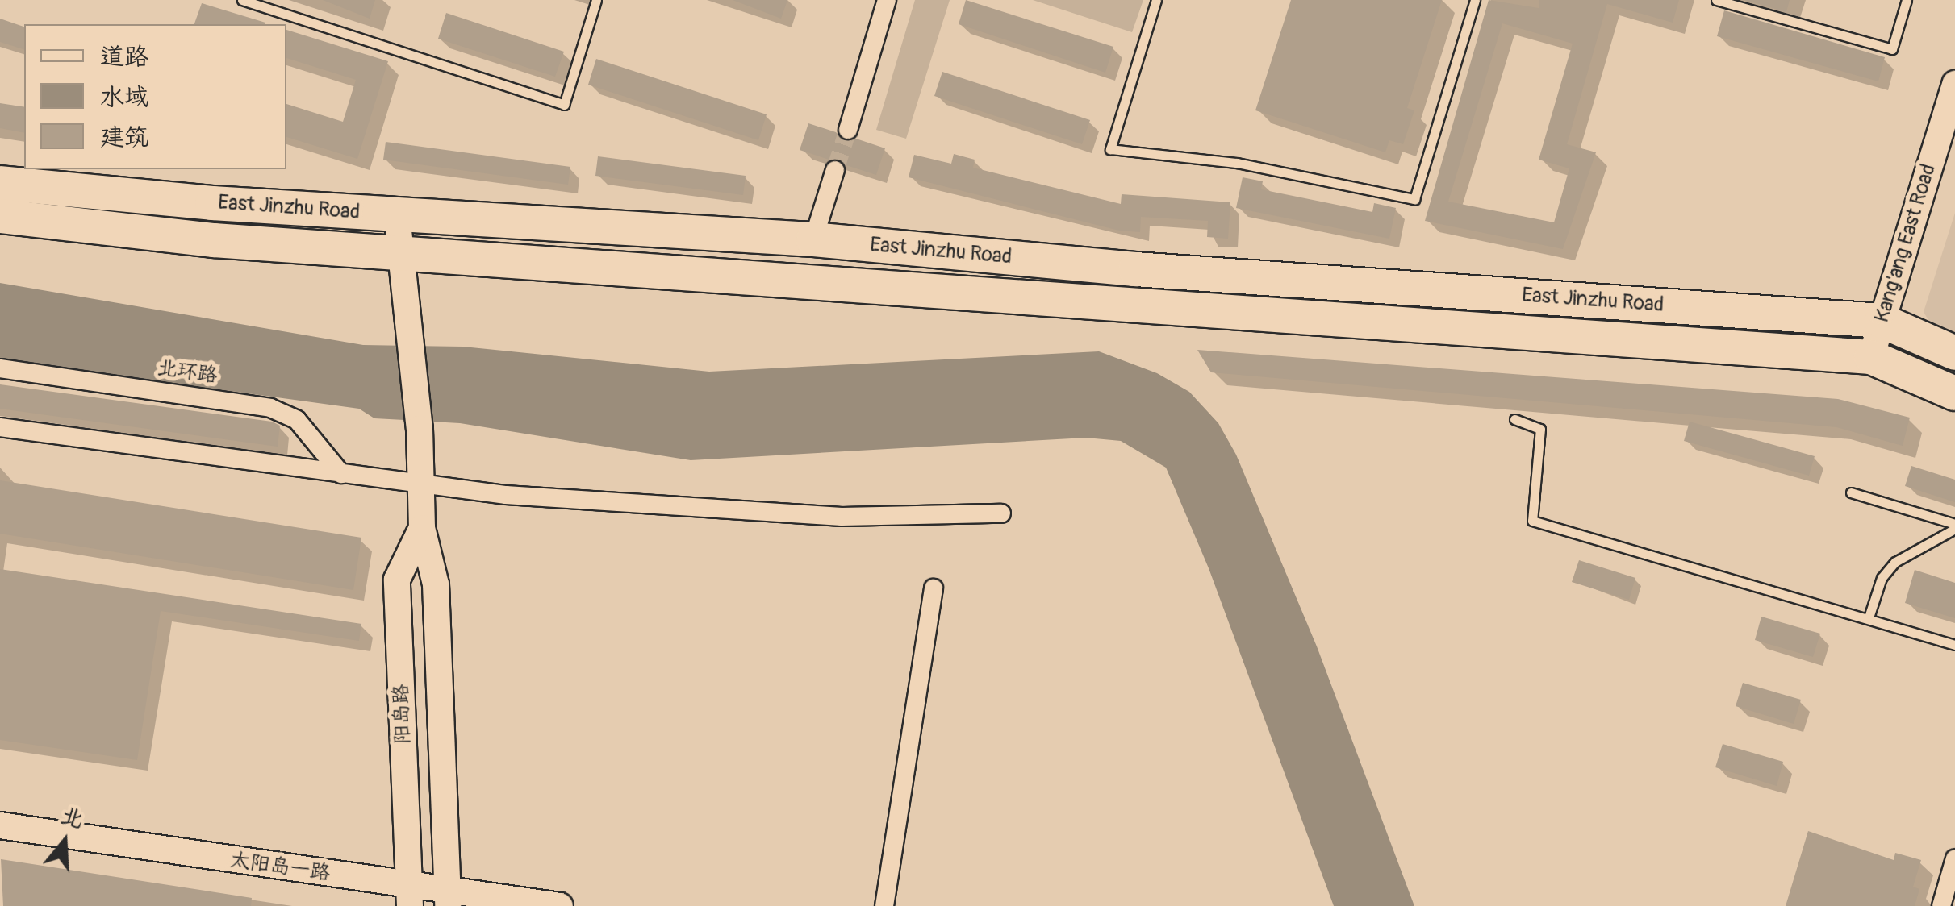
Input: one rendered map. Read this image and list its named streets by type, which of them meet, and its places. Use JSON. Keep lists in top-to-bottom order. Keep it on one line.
{"streets":{"highway":["East Jinzhu Road"],"main road":["Kang'ang East Road","阳岛路","太阳岛一路"],"street":["北环路"]},"crossings":[["East Jinzhu Road","Kang'ang East Road"],["East Jinzhu Road","阳岛路"],["阳岛路","太阳岛一路"]],"legend":["道路","水域","建筑"],"north":"top"}
